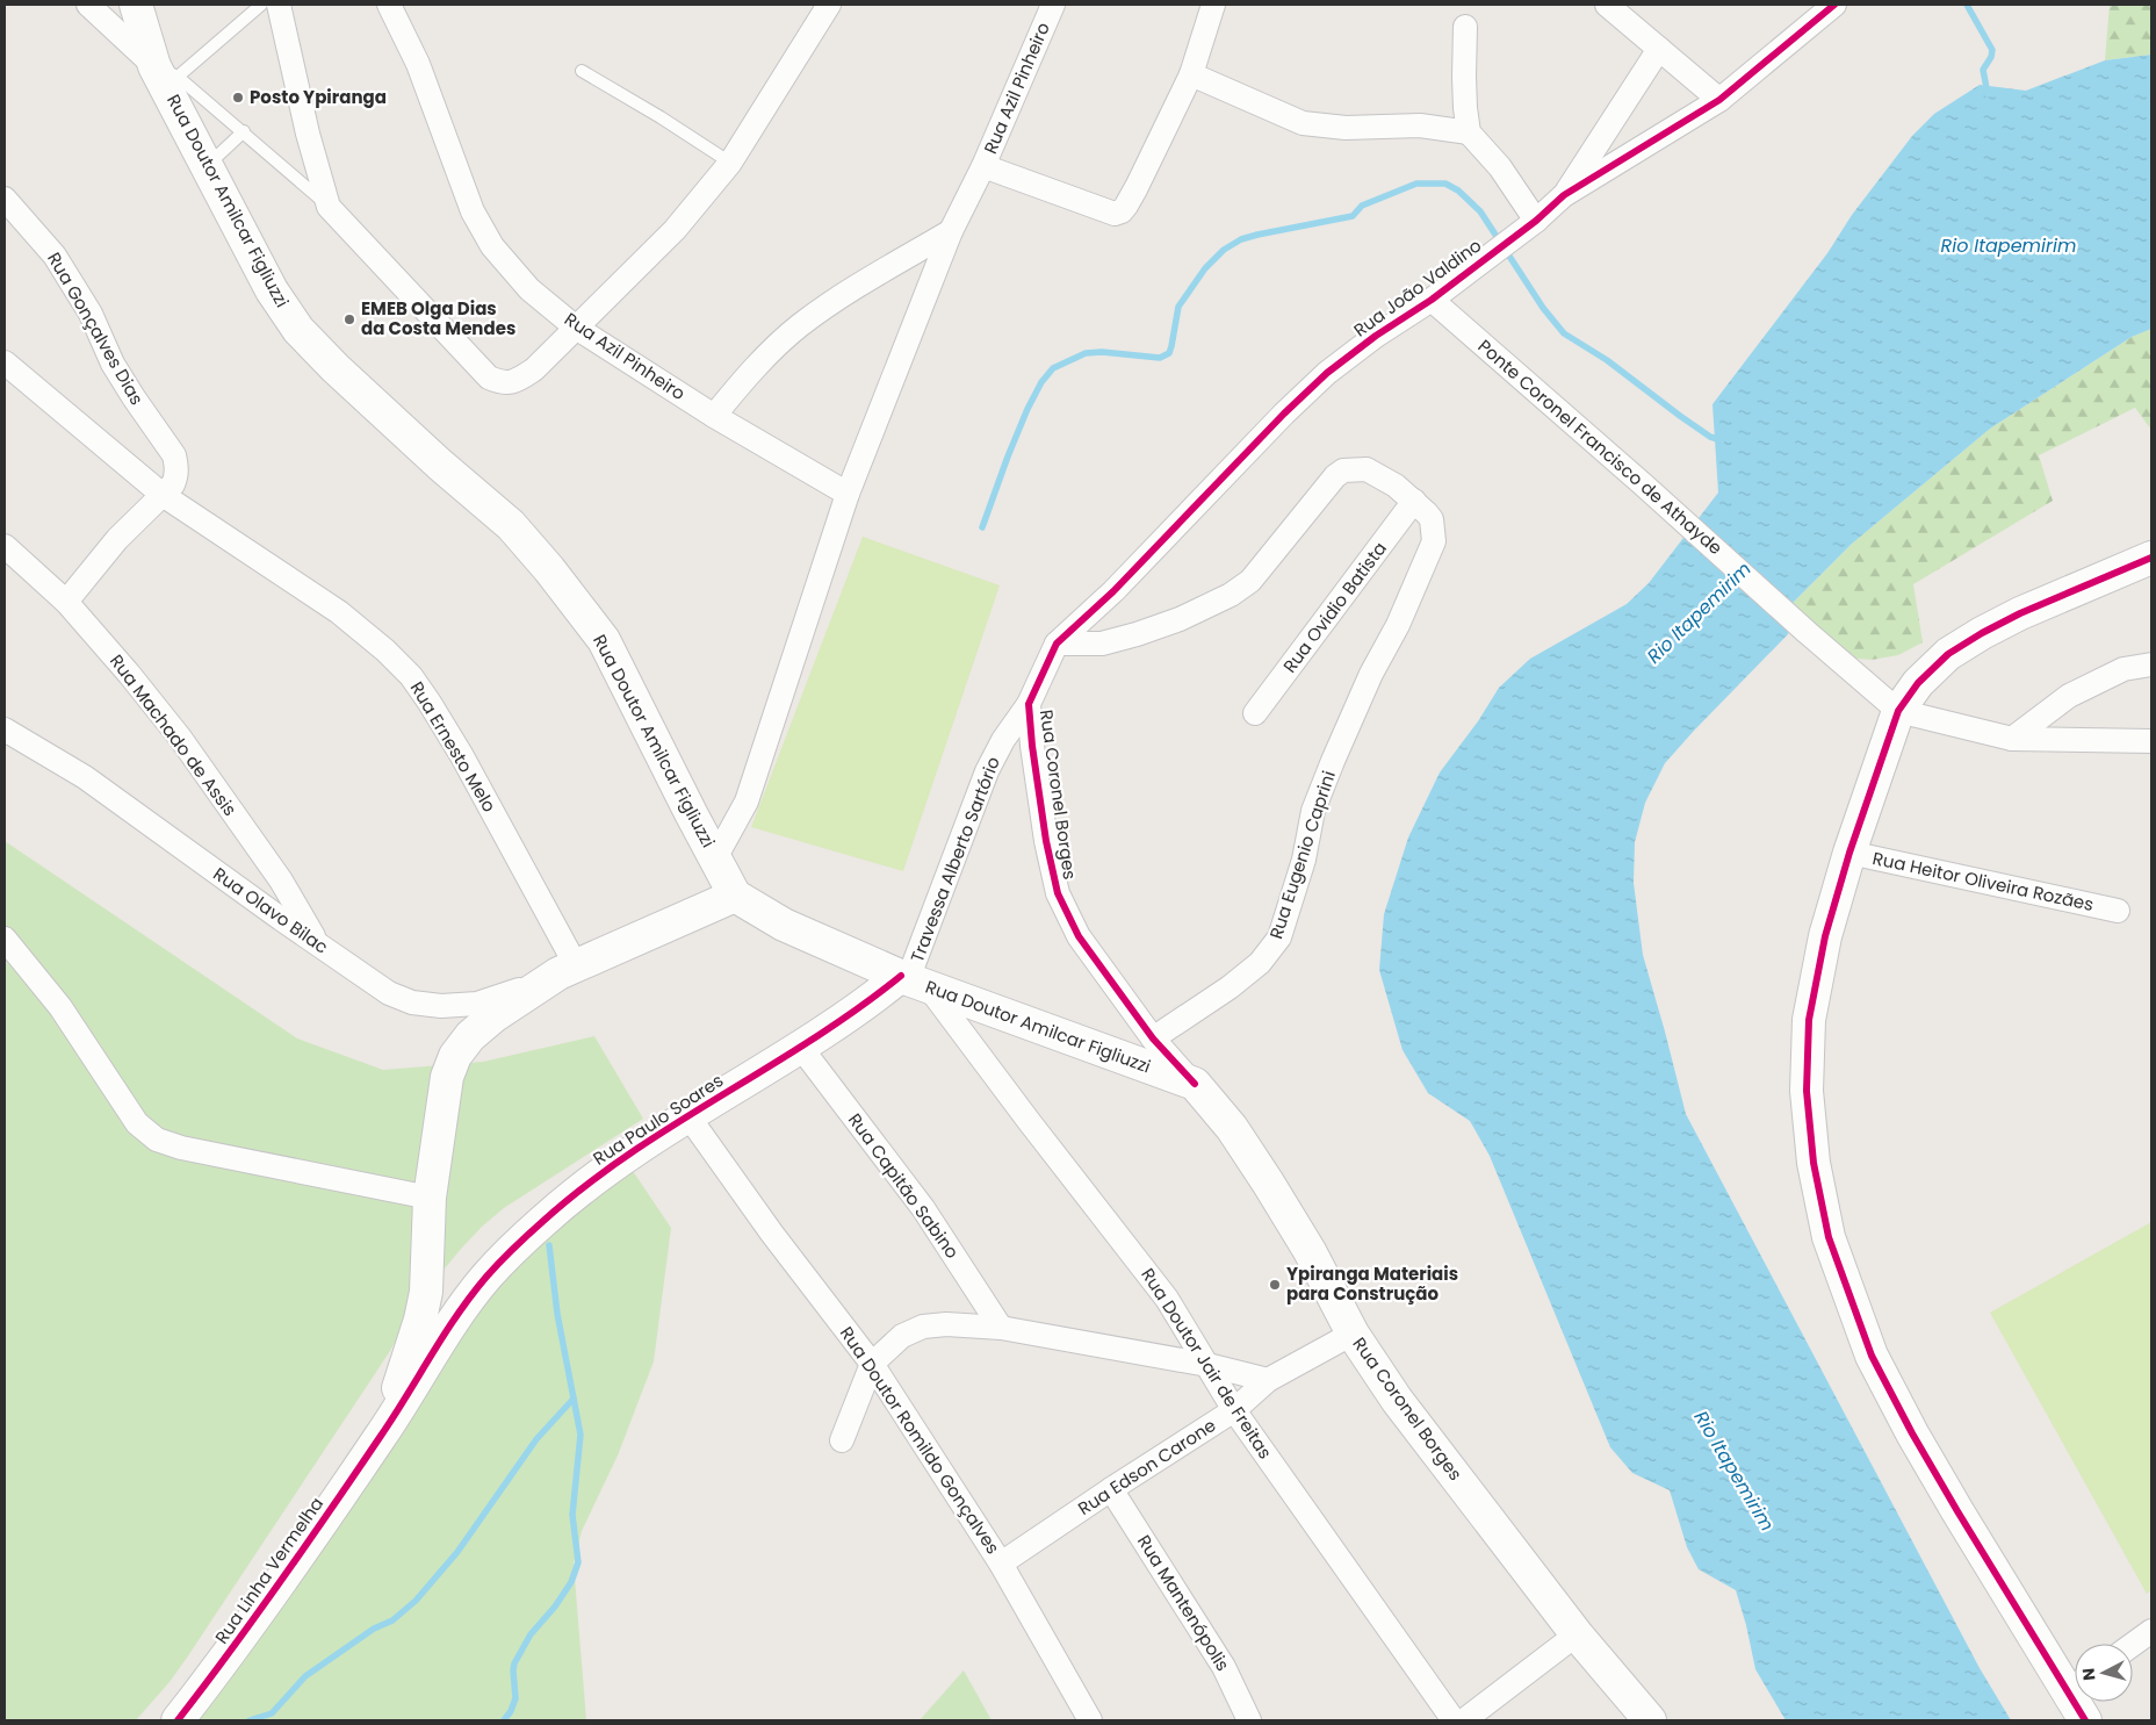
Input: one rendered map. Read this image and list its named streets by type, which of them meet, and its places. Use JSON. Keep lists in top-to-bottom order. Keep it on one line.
{"streets":{"street":["Rua Azil Pinheiro","Rua Doutor Amilcar Figliuzzi","Rua João Valdino","Rua Gonçalves Dias","Ponte Coronel Francisco de Athayde","Rua Ovidio Batista","Rua Machado de Assis","Rua Ernesto Melo","Rua Coronel Borges","Rua Eugenio Caprini","Travessa Alberto Sartório","Rua Heitor Oliveira Rozães","Rua Olavo Bilac","Rua Paulo Soares","Rua Capitão Sabino","Rua Doutor Jair de Freitas","Rua Doutor Romildo Gonçalves","Rua Edson Carone","Rua Linha Vermelha","Rua Mantenópolis"]},"crossings":[["Rua Azil Pinheiro","Rua Doutor Amilcar Figliuzzi"],["Rua Doutor Amilcar Figliuzzi","Rua Coronel Borges"],["Rua Doutor Amilcar Figliuzzi","Travessa Alberto Sartório"],["Rua Doutor Amilcar Figliuzzi","Rua Olavo Bilac"],["Rua Doutor Amilcar Figliuzzi","Rua Paulo Soares"],["Rua Doutor Amilcar Figliuzzi","Rua Doutor Jair de Freitas"],["Rua João Valdino","Ponte Coronel Francisco de Athayde"],["Rua João Valdino","Rua Coronel Borges"],["Rua João Valdino","Rua Eugenio Caprini"],["Rua Gonçalves Dias","Rua Machado de Assis"],["Rua Gonçalves Dias","Rua Ernesto Melo"],["Rua Ovidio Batista","Rua Eugenio Caprini"],["Rua Machado de Assis","Rua Olavo Bilac"],["Rua Ernesto Melo","Rua Olavo Bilac"],["Rua Coronel Borges","Rua Eugenio Caprini"],["Rua Coronel Borges","Travessa Alberto Sartório"],["Rua Coronel Borges","Rua Edson Carone"],["Travessa Alberto Sartório","Rua Paulo Soares"],["Travessa Alberto Sartório","Rua Doutor Jair de Freitas"],["Rua Olavo Bilac","Rua Paulo Soares"],["Rua Olavo Bilac","Rua Linha Vermelha"],["Rua Paulo Soares","Rua Capitão Sabino"],["Rua Paulo Soares","Rua Doutor Jair de Freitas"],["Rua Paulo Soares","Rua Doutor Romildo Gonçalves"],["Rua Paulo Soares","Rua Linha Vermelha"],["Rua Doutor Jair de Freitas","Rua Edson Carone"],["Rua Doutor Romildo Gonçalves","Rua Edson Carone"],["Rua Edson Carone","Rua Mantenópolis"]],"water":["Rio Itapemirim"],"places":["Posto Ypiranga","EMEB Olga Dias da Costa Mendes","Ypiranga Materiais para Construção"],"north":"left"}
